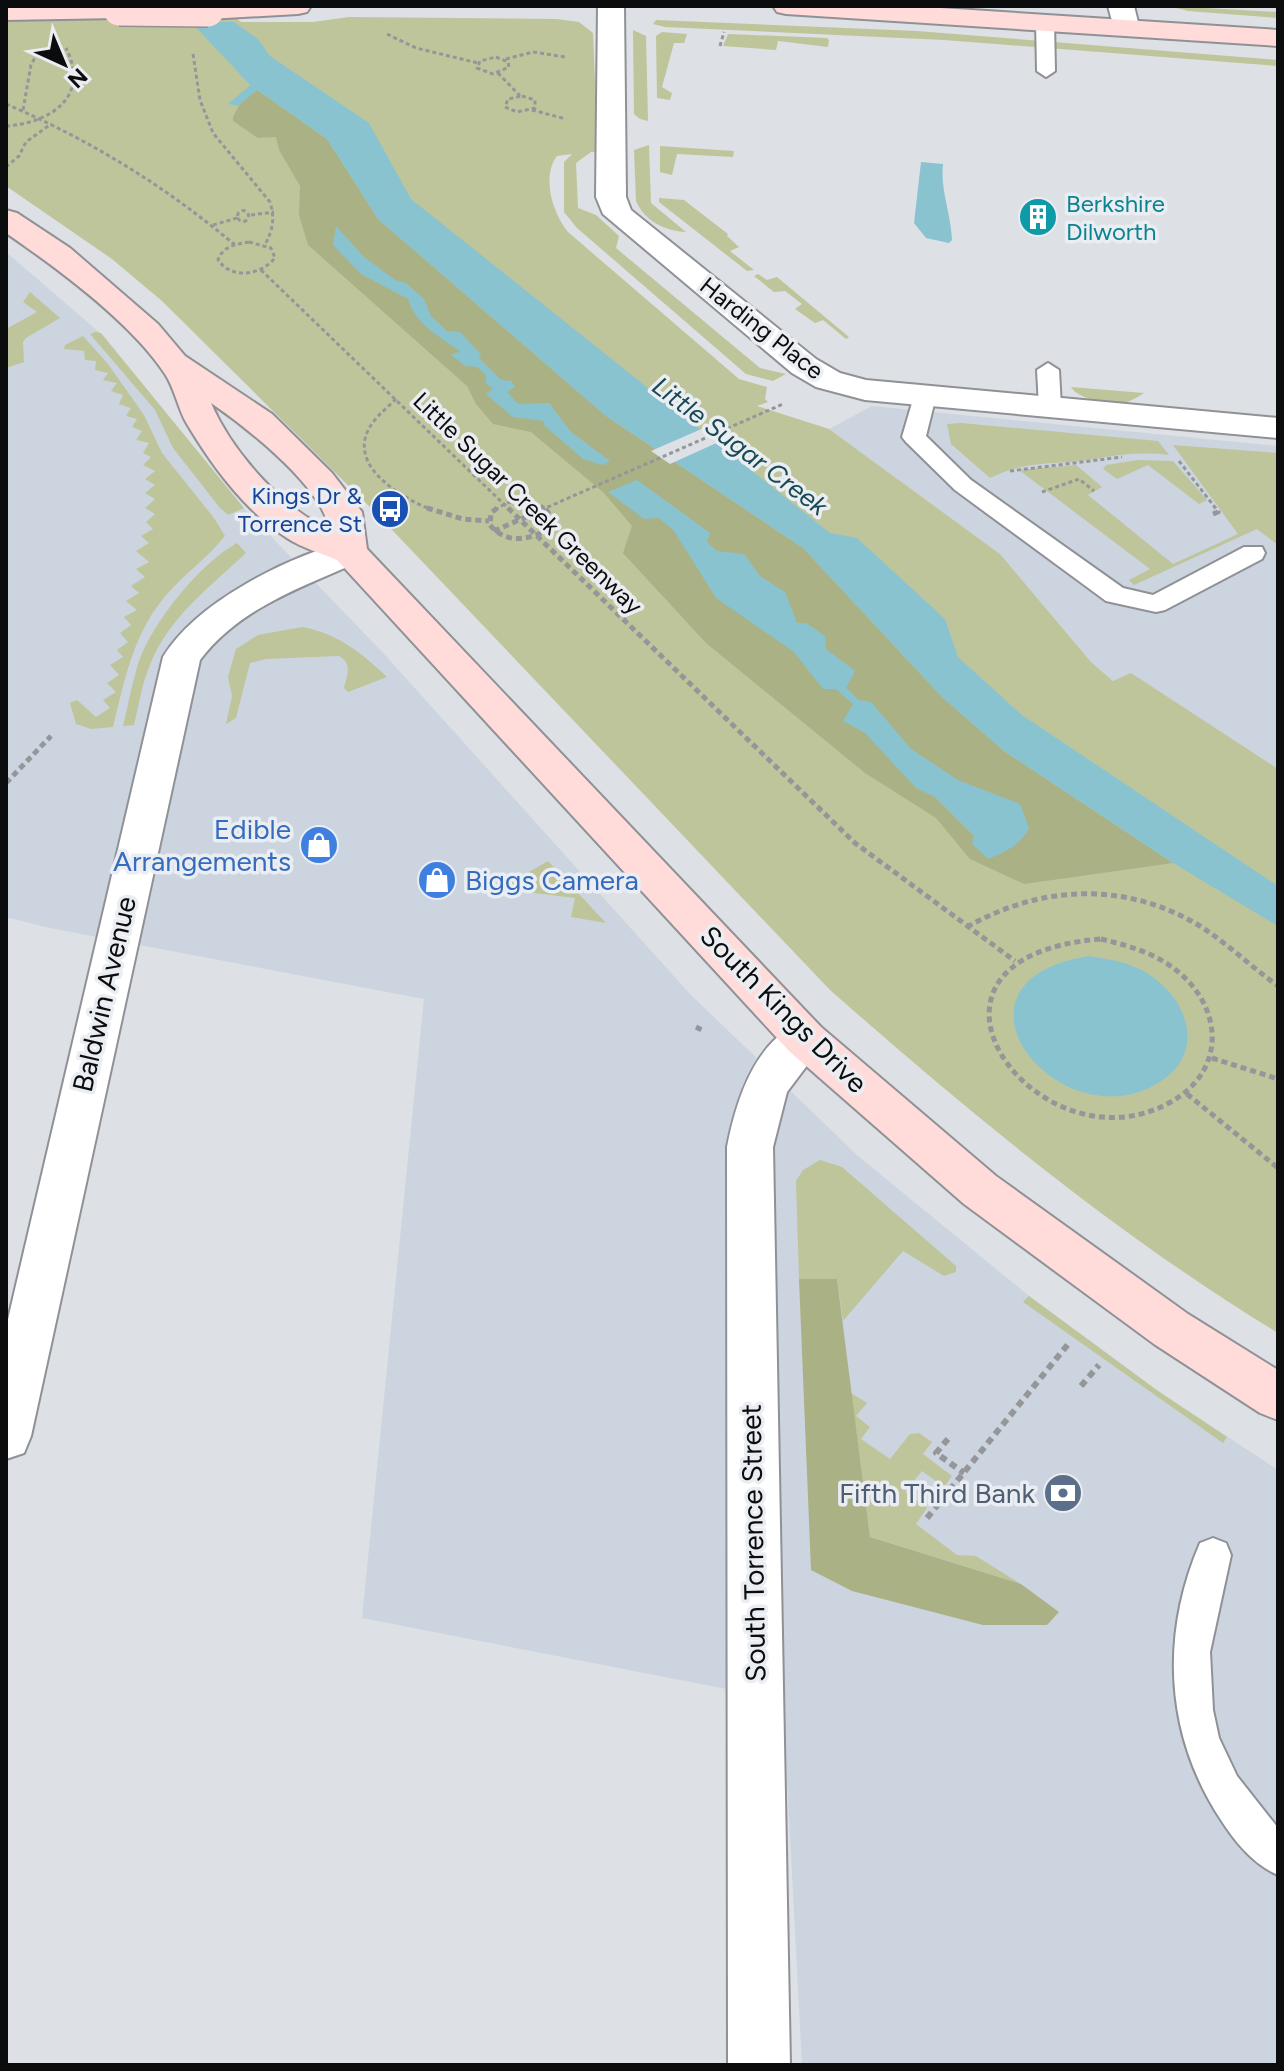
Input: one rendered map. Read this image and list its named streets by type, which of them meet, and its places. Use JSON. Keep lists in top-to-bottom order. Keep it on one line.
{"streets":{"main road":["South Kings Drive"],"street":["Harding Place","Baldwin Avenue","South Torrence Street"],"path":["Little Sugar Creek Greenway"]},"crossings":[["Baldwin Avenue","South Kings Drive"],["South Kings Drive","South Torrence Street"]],"water":["Little Sugar Creek"],"places":{"building":["Berkshire Dilworth"],"bus stop":["Kings Dr & Torrence St"],"shop":["Edible Arrangements","Biggs Camera"],"bank":["Fifth Third Bank"]},"north":"bottom right"}
